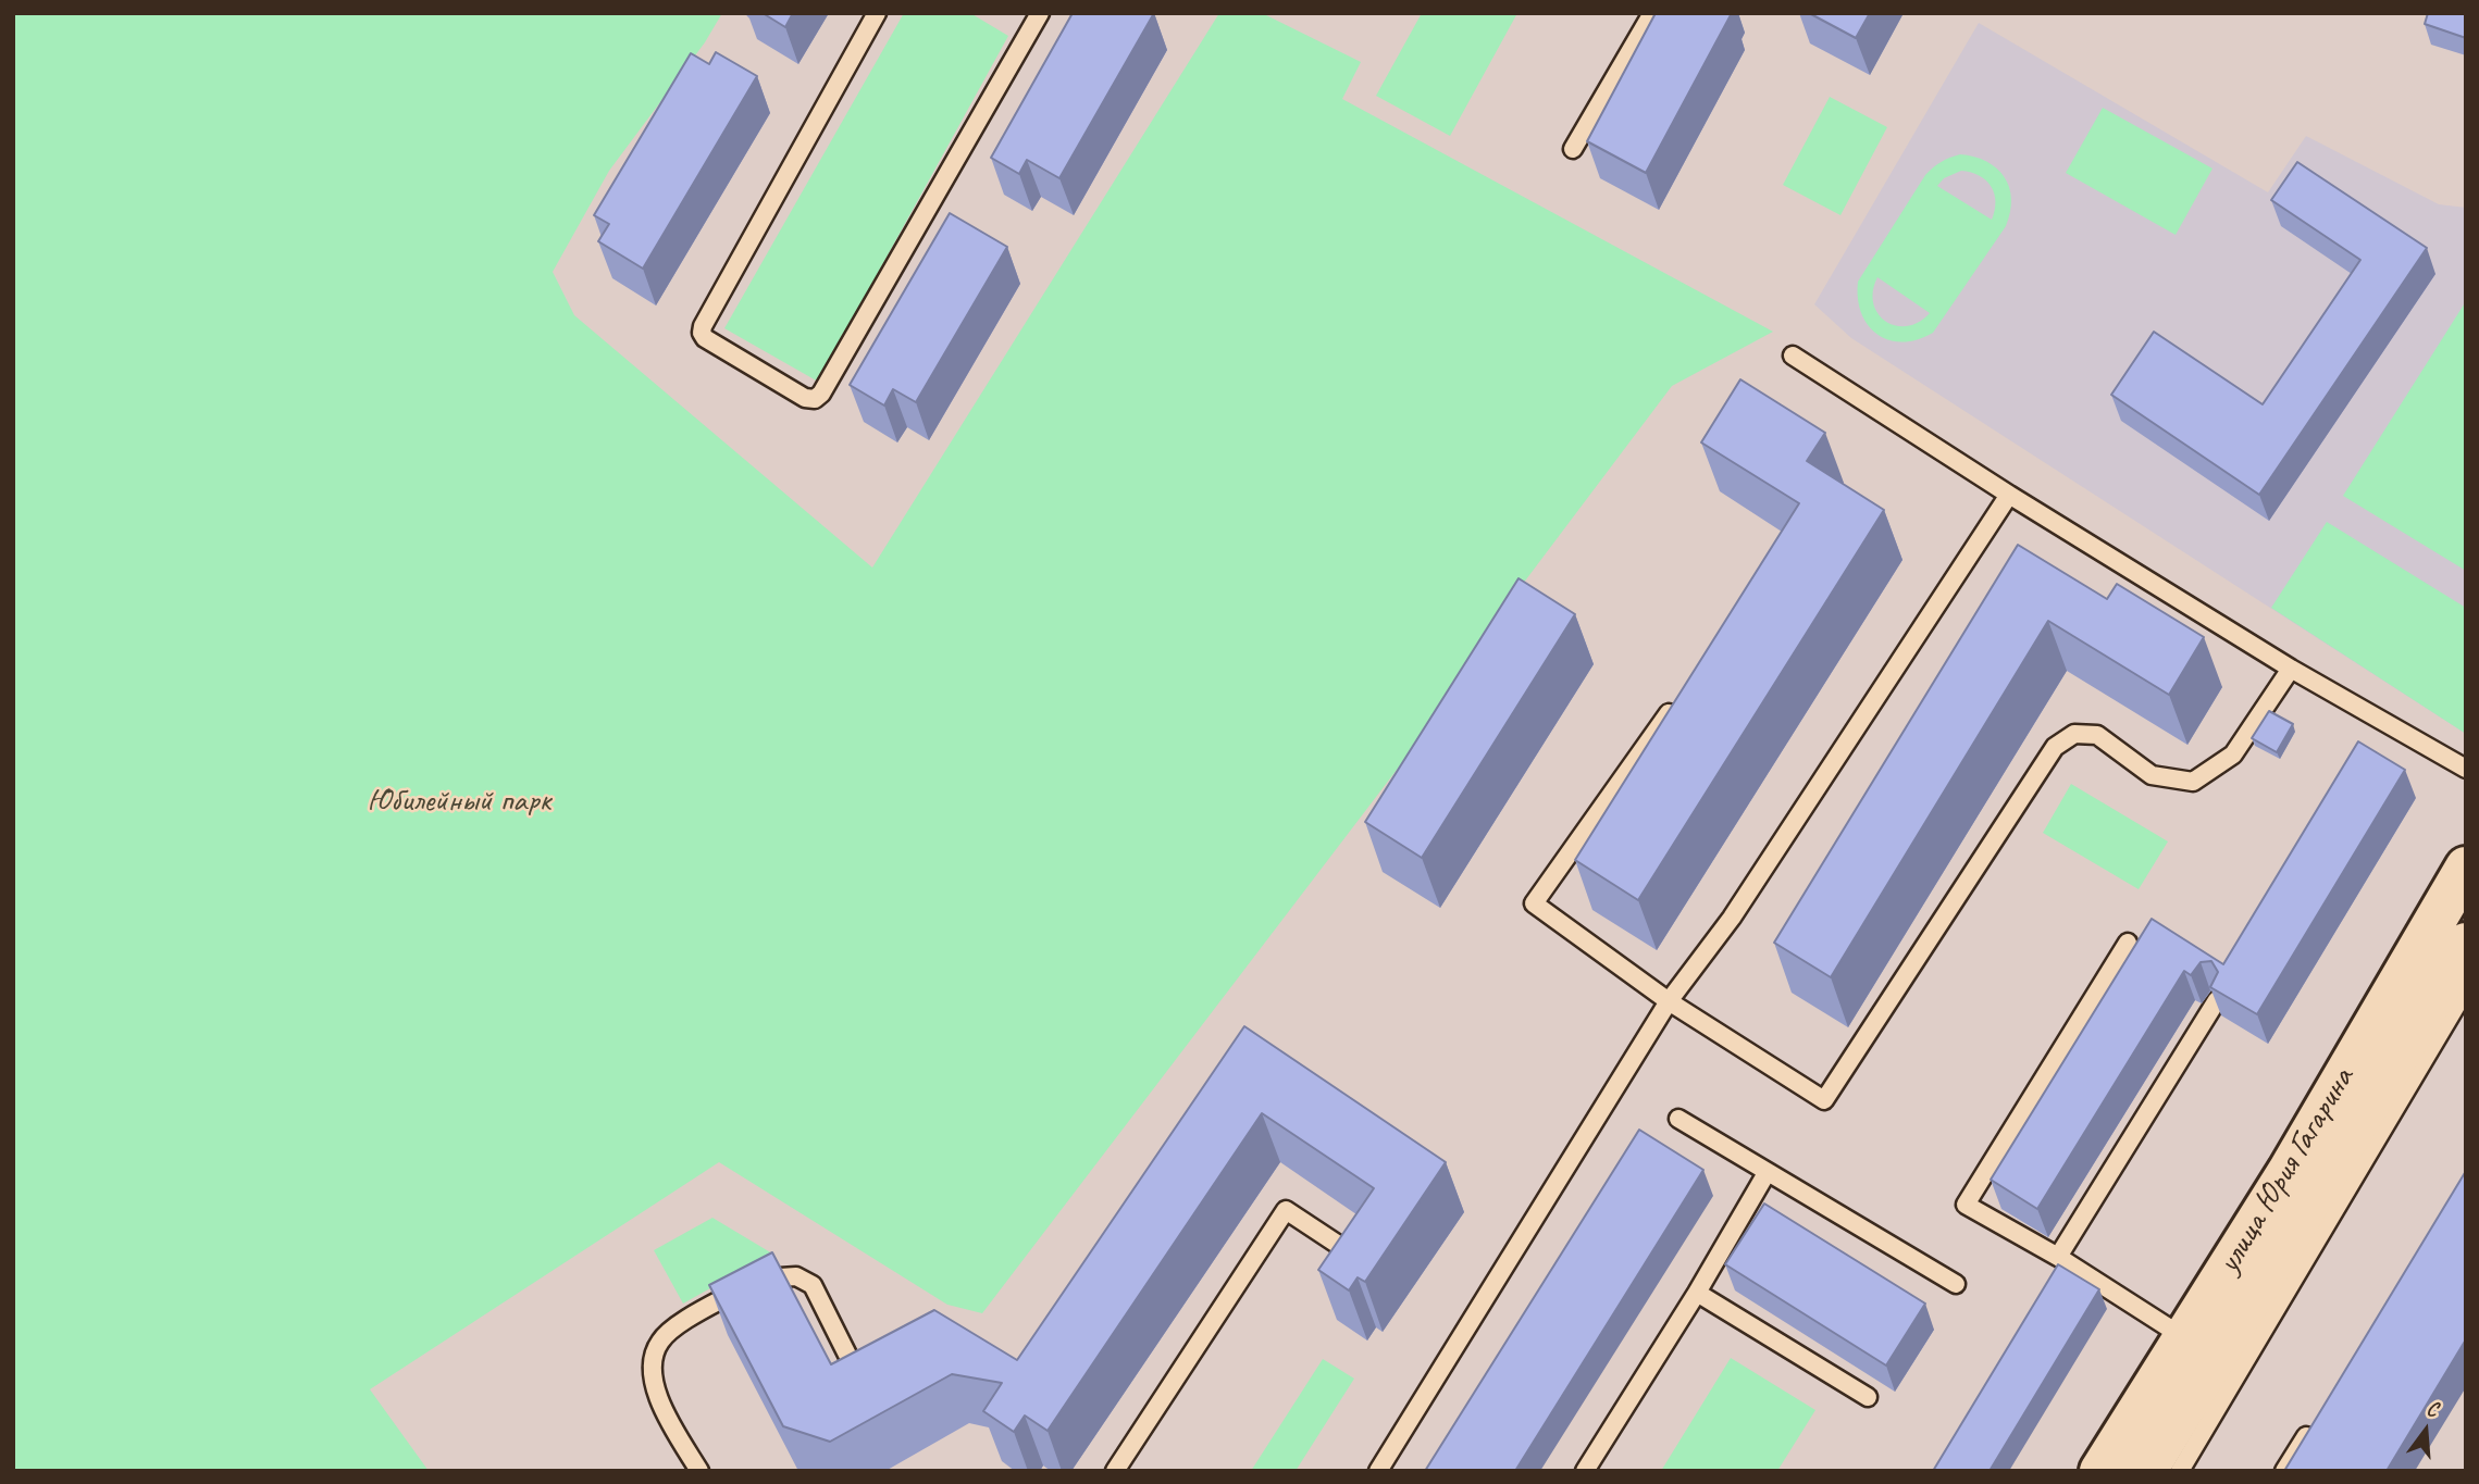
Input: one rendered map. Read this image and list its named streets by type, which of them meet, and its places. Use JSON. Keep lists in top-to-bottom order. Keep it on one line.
{"streets":{"main road":["улица Юрия Гагарина"]},"parks":["Юбилейный парк"],"north":"top"}
